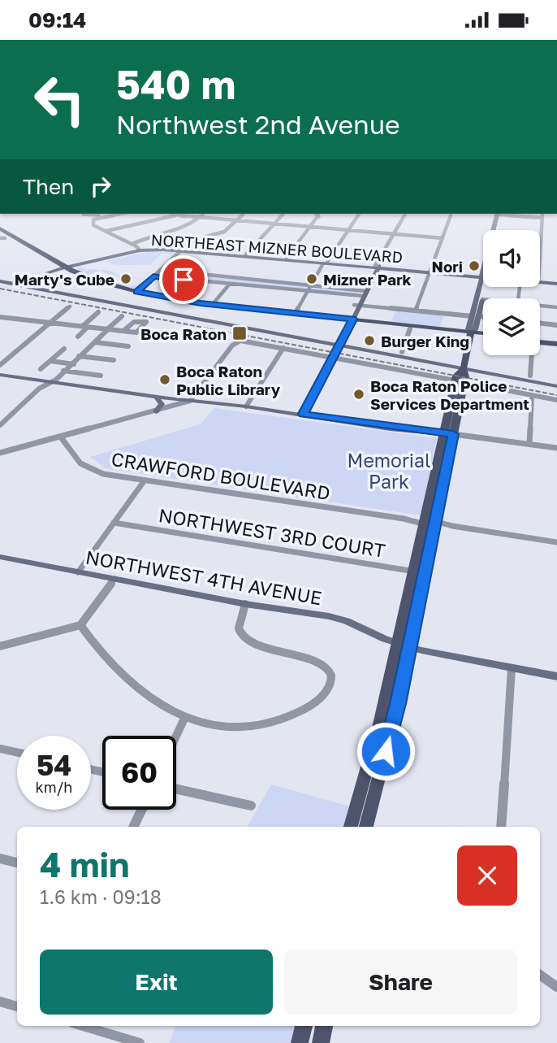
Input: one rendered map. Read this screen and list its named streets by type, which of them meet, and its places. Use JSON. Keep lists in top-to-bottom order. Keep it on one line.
{"streets":{"main road":["NORTHEAST MIZNER BOULEVARD","NORTHWEST 4TH AVENUE"],"street":["CRAWFORD BOULEVARD","NORTHWEST 3RD COURT"]},"parks":["Memorial Park"],"places":{"other":["Nori","Marty's Cube","Mizner Park","Burger King","Boca Raton Public Library","Boca Raton Police Services Department"],"transit":["Boca Raton"]},"page":{"status":"09:14","turn":["540 m","Northwest 2nd Avenue"],"then":"Then","speed":"54 km/h","limit":"60","heading":["4 min","1.6 km · 09:18"],"buttons":["Exit","Share"]}}
